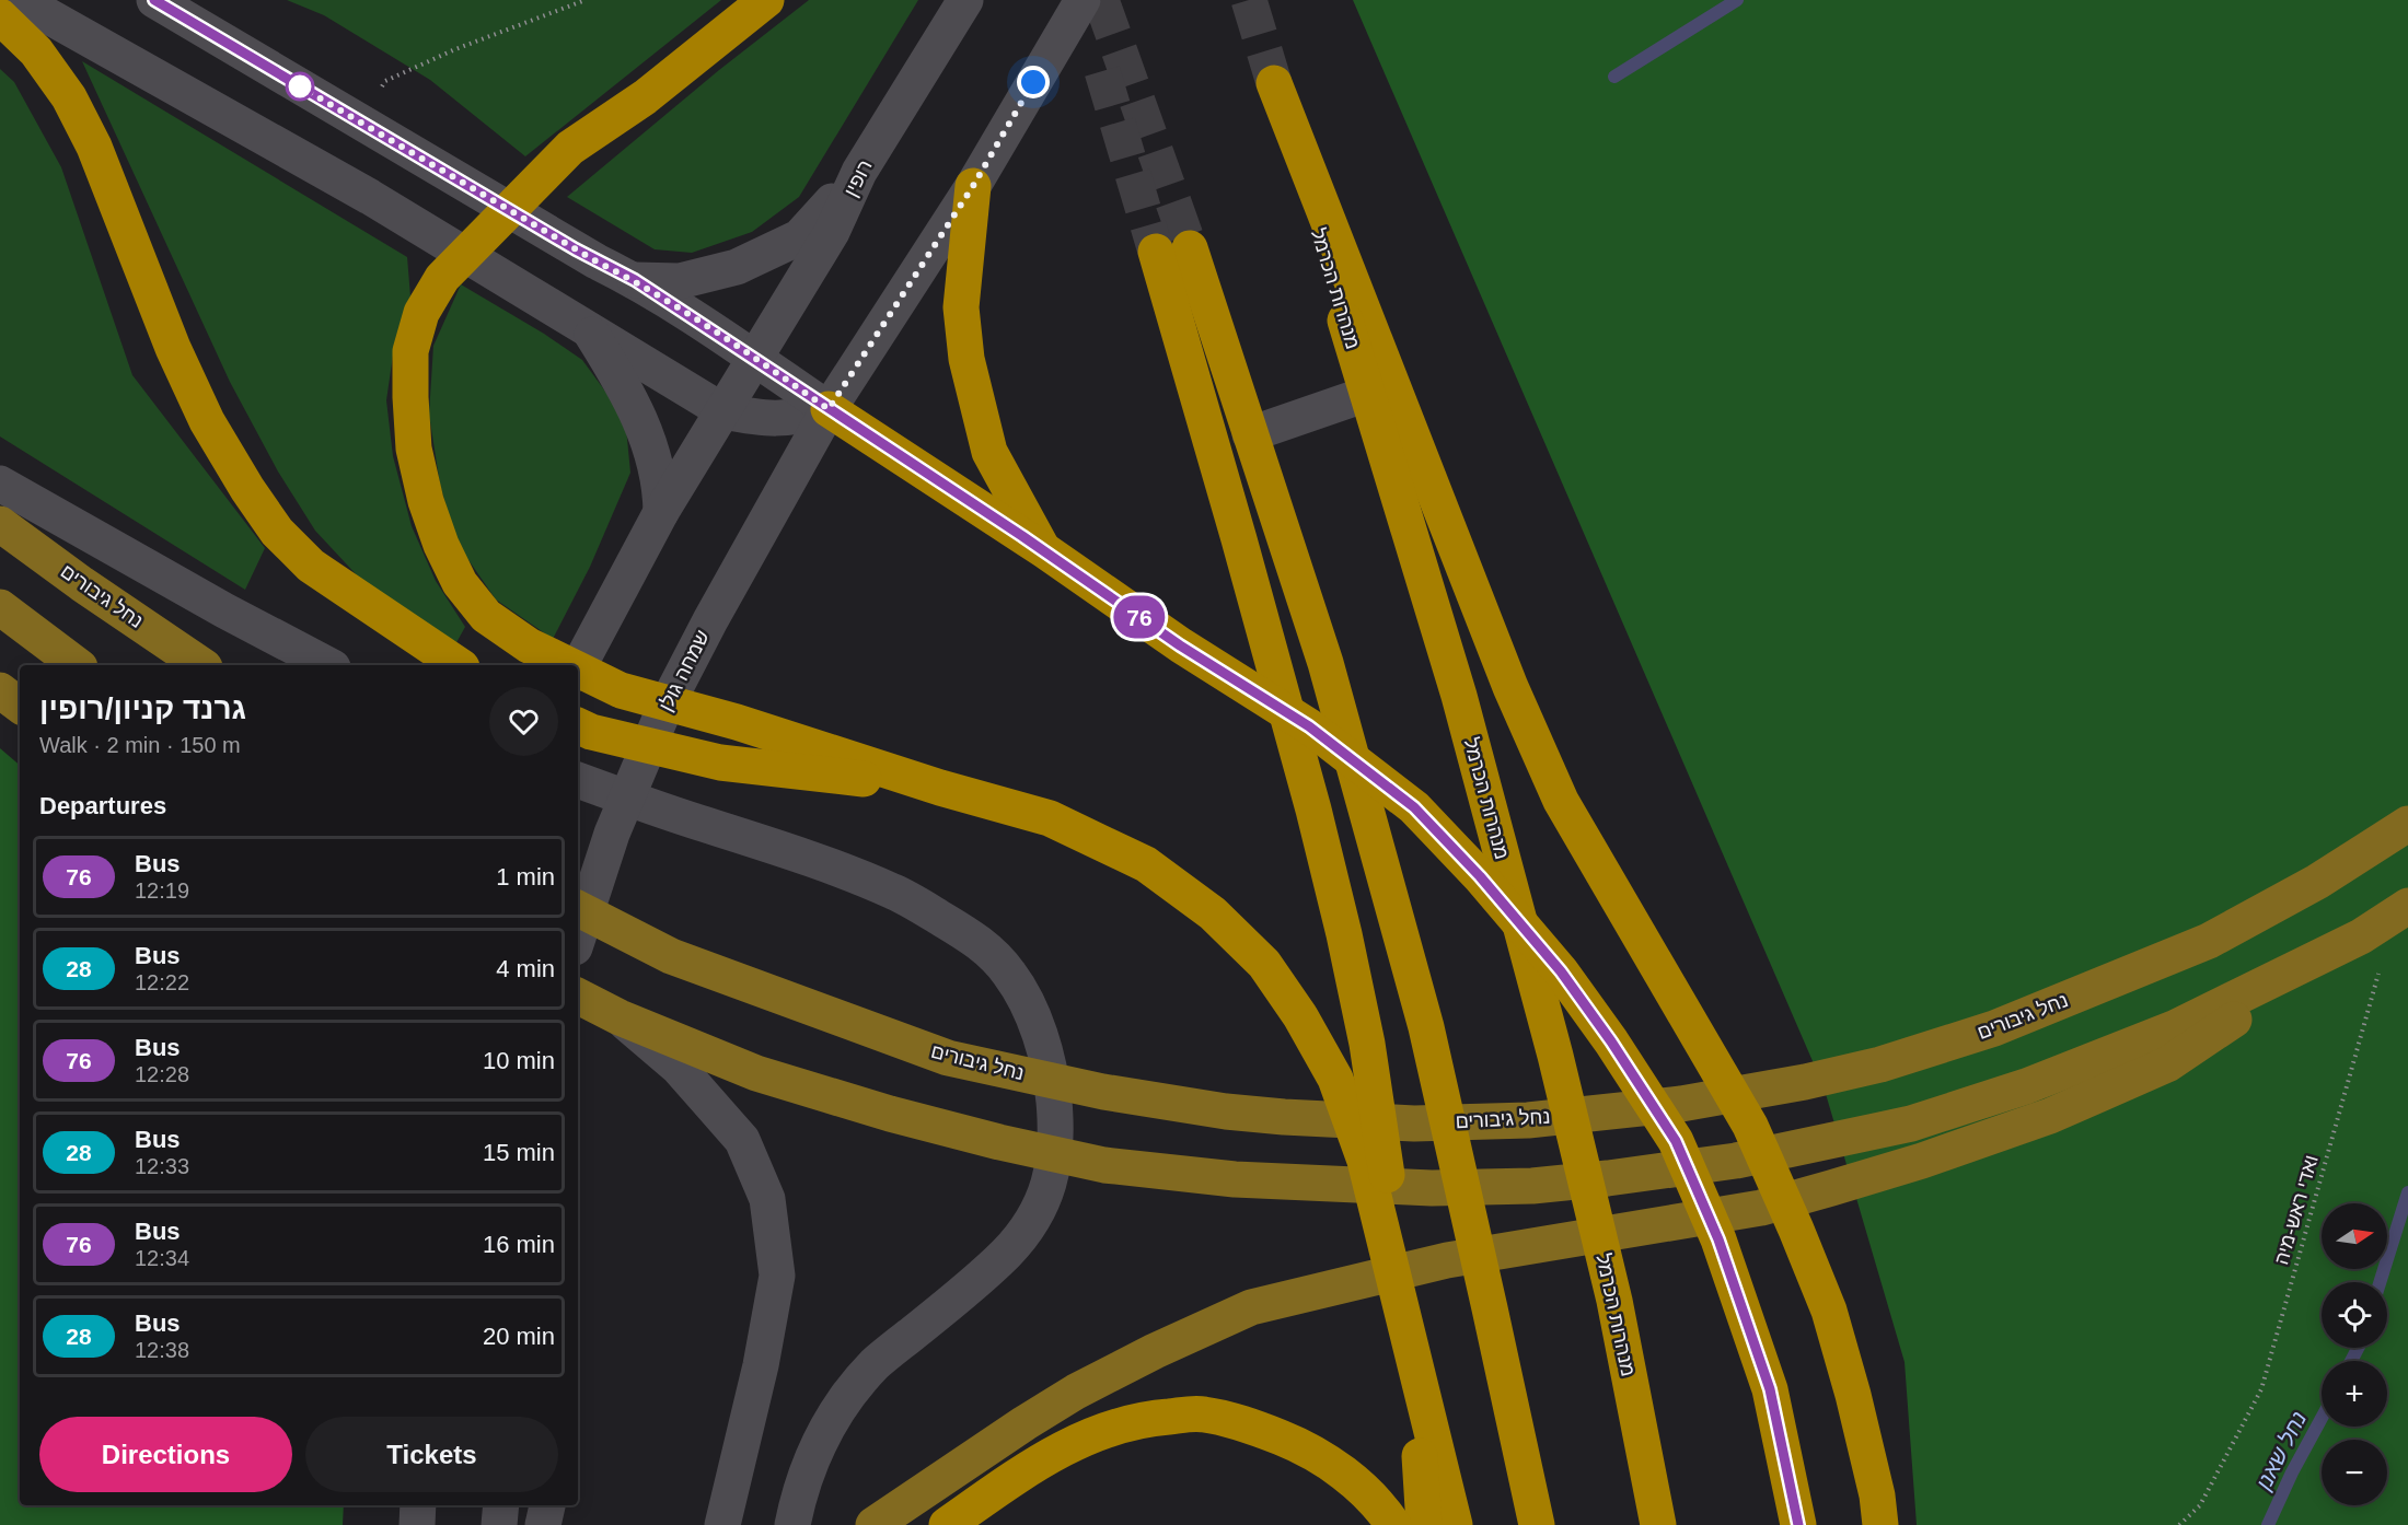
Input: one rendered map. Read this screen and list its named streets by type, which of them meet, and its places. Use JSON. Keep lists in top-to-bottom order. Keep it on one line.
{"streets":{"highway":["מנהרות הכרמל"],"main road":["נחל גיבורים"],"street":["רופין","שמחה גולן"],"path":["ואדי ראש-מיה"]},"water":["נחל שאנן"],"lines":["bus line 76"],"north":"right","page":{"on_map":"76","heading":[["גרנד קניון/רופין","Walk · 2 min · 150 m"],"Departures"],"list":[{"mark":"76","name":"Bus","note":"12:19","value":"1 min"},{"mark":"28","name":"Bus","note":"12:22","value":"4 min"},{"mark":"76","name":"Bus","note":"12:28","value":"10 min"},{"mark":"28","name":"Bus","note":"12:33","value":"15 min"},{"mark":"76","name":"Bus","note":"12:34","value":"16 min"},{"mark":"28","name":"Bus","note":"12:38","value":"20 min"}],"map_buttons":["+","−"],"buttons":["Directions","Tickets"]}}
